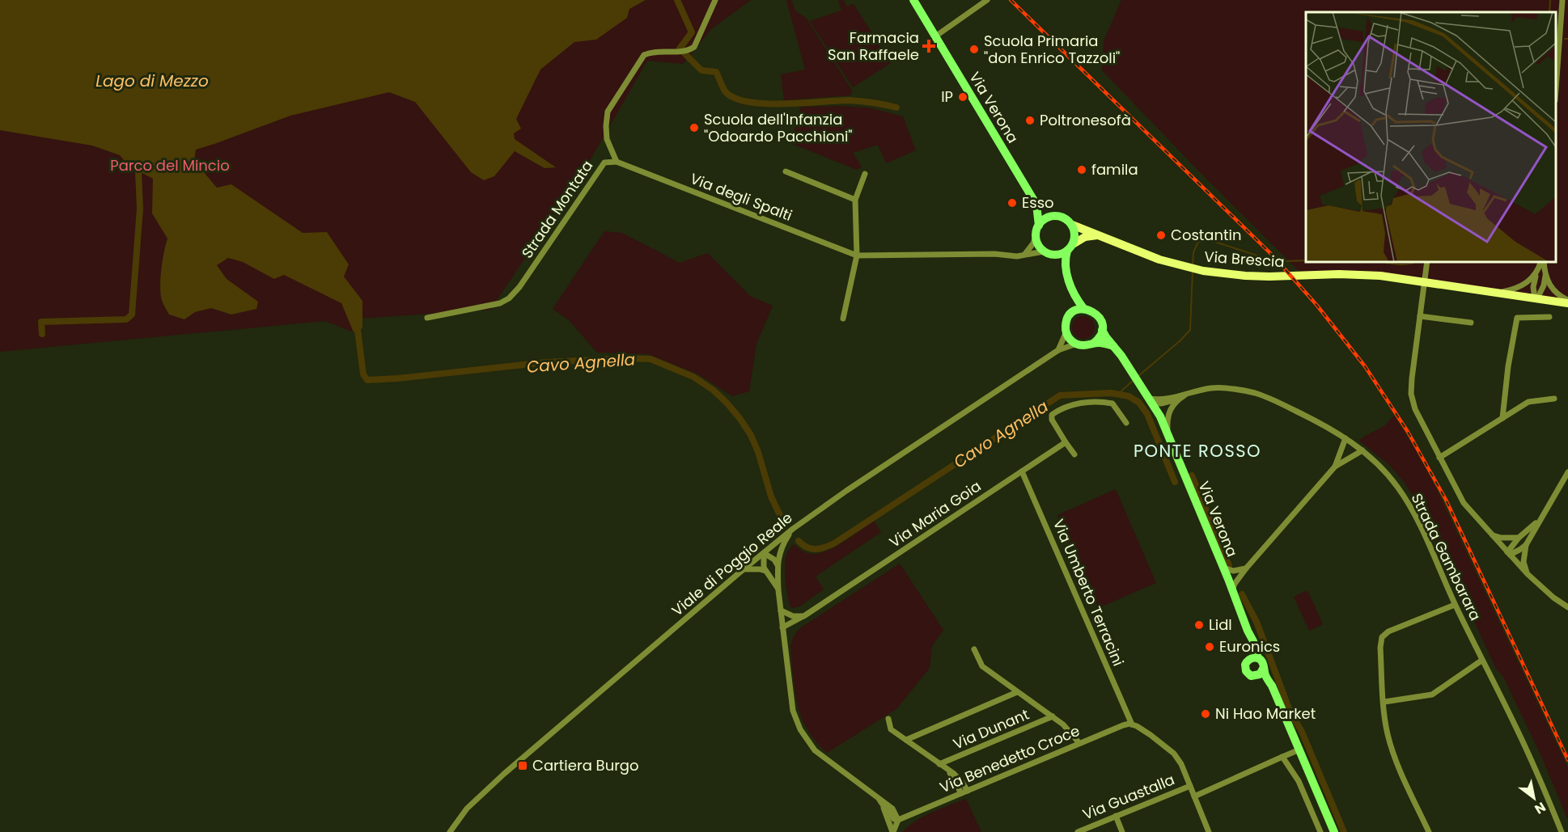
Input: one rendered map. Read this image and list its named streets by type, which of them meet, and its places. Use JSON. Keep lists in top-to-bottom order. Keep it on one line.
{"streets":{"main road":["Via Verona","Via Brescia"],"street":["Via degli Spalti","Strada Montata","Via Maria Goia","Strada Gambarara","Viale di Poggio Reale","Via Umberto Terracini","Via Dunant","Via Benedetto Croce","Via Guastalla"]},"crossings":[["Via Verona","Via degli Spalti"],["Via Verona","Via Brescia"],["Via Verona","Strada Gambarara"],["Via Verona","Viale di Poggio Reale"],["Via degli Spalti","Strada Montata"],["Via degli Spalti","Via Brescia"],["Via Maria Goia","Via Umberto Terracini"],["Via Umberto Terracini","Via Benedetto Croce"]],"districts":["PONTE ROSSO"],"water":["Lago di Mezzo","Cavo Agnella"],"parks":["Parco del Mincio"],"places":{"health":["Farmacia San Raffaele"],"other":["Scuola Primaria \"don Enrico Tazzoli\"","IP","Poltronesofà","Scuola dell'Infanzia \"Odoardo Pacchioni\"","famila","Esso","Costantin","Lidl","Euronics","Ni Hao Market"],"transit":["Cartiera Burgo"]},"north":"bottom right"}
